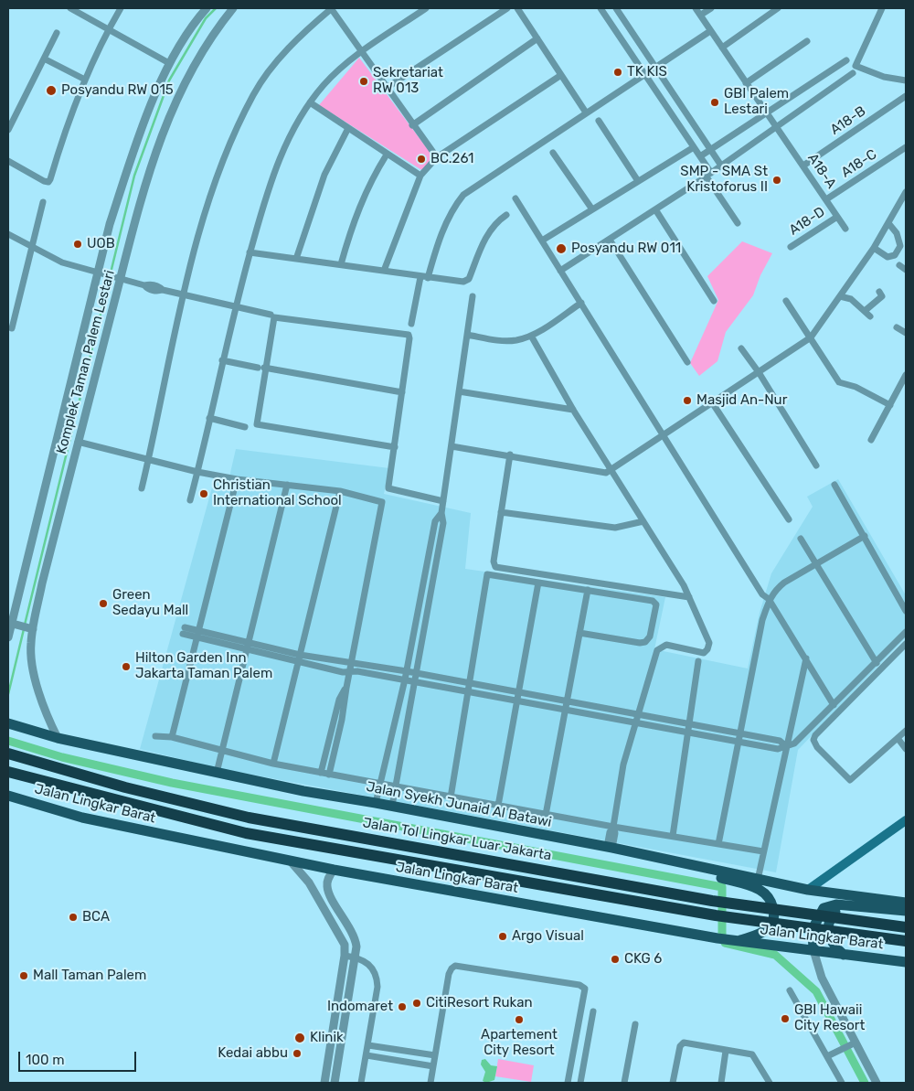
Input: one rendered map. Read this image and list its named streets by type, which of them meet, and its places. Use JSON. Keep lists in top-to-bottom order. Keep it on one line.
{"streets":{"highway":["Jalan Tol Lingkar Luar Jakarta"],"main road":["Jalan Lingkar Barat","Jalan Syekh Junaid Al Batawi"],"street":["A18-B","A18-C","A18-A","A18-D","Komplek Taman Palem Lestari"]},"crossings":[["A18-B","A18-A"],["A18-C","A18-A"],["A18-A","A18-D"],["Komplek Taman Palem Lestari","Jalan Syekh Junaid Al Batawi"]],"places":["TK KIS","Sekretariat RW 013","Posyandu RW 015","GBI Palem Lestari","BC.261","SMP - SMA St Kristoforus II","UOB","Posyandu RW 011","Masjid An-Nur","Christian International School","Green Sedayu Mall","Hilton Garden Inn Jakarta Taman Palem","BCA","Argo Visual","CKG 6","Mall Taman Palem","CitiResort Rukan","Indomaret","GBI Hawaii City Resort","Apartement City Resort","Klinik","Kedai abbu"],"scale_bar":"100 m"}
